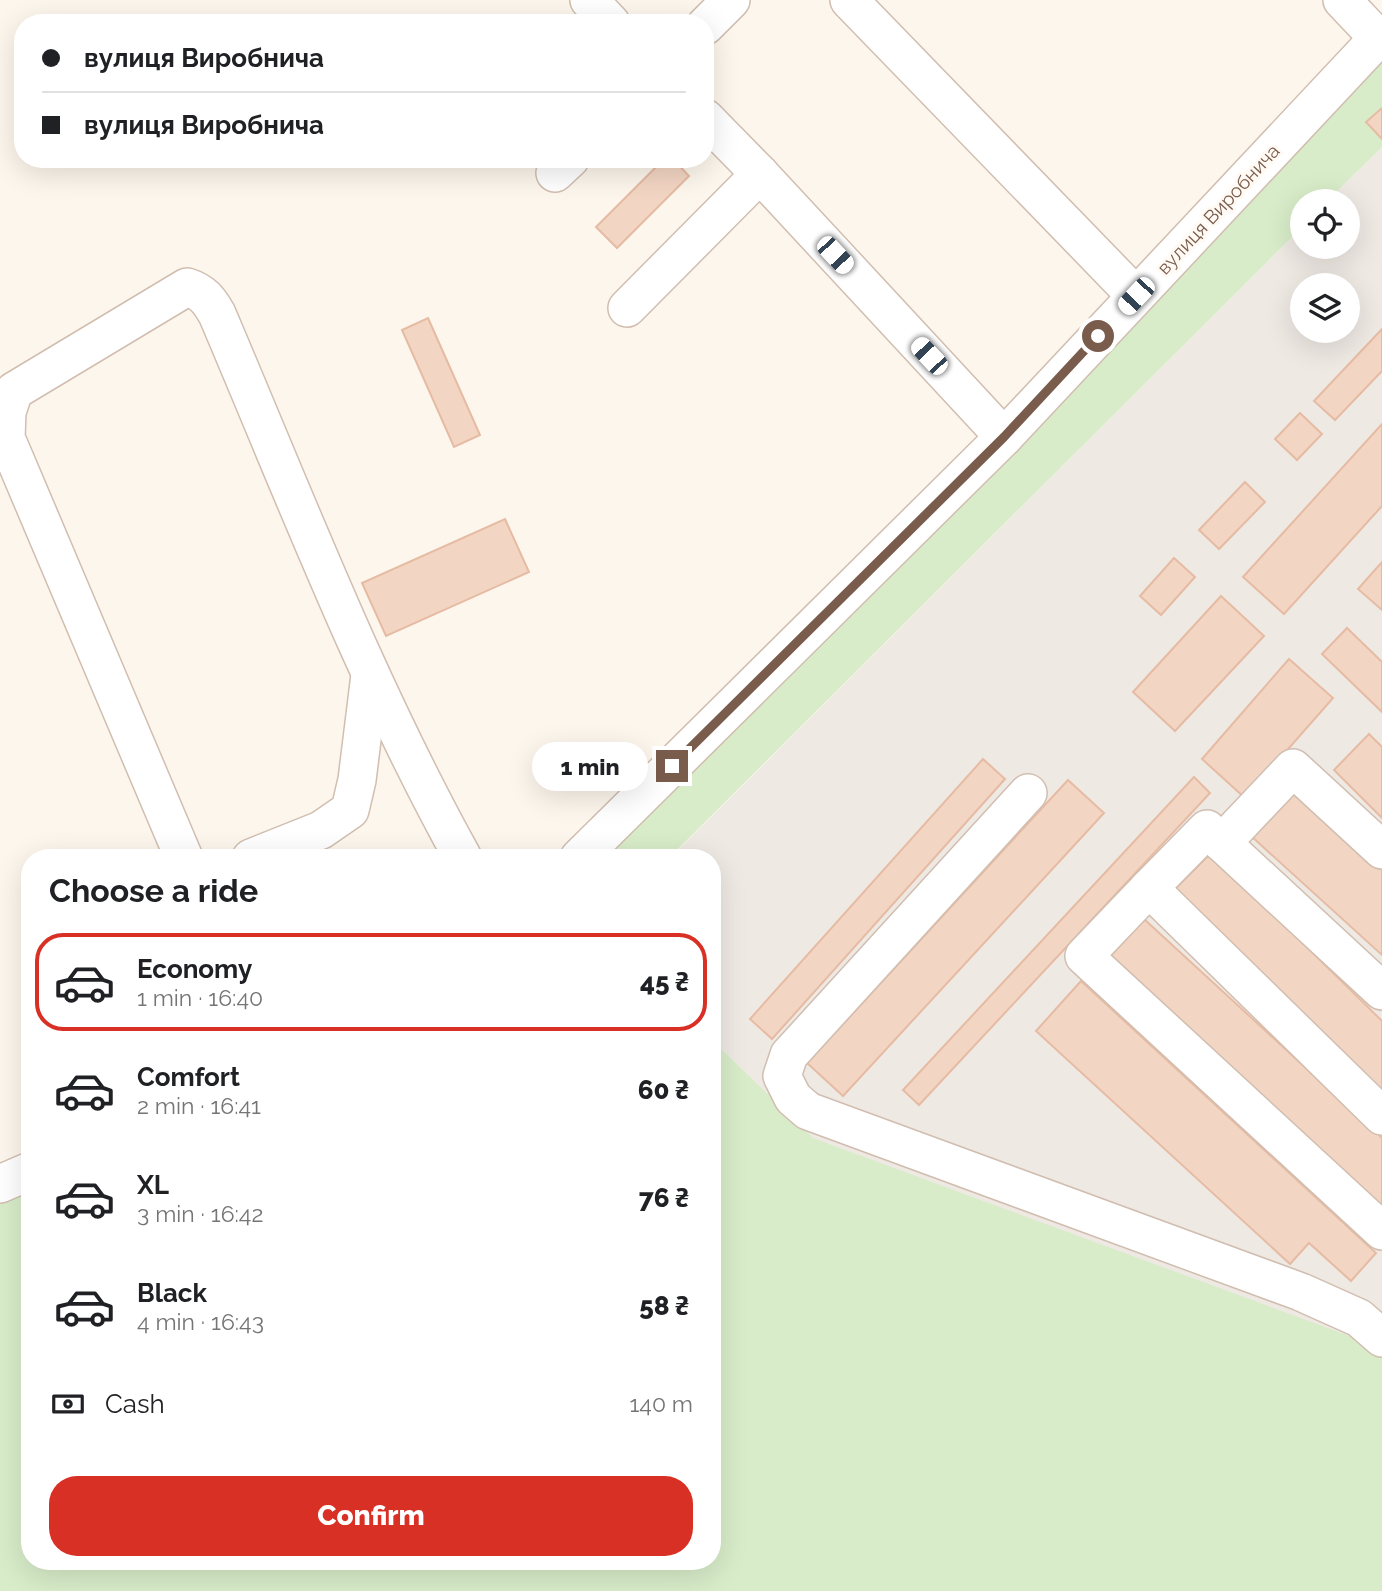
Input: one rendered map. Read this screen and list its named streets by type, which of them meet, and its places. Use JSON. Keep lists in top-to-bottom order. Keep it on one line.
{"streets":{"street":["вулиця Виробнича"]},"page":{"banner":["вулиця Виробнича","вулиця Виробнича"],"bubble":"1 min","heading":"Choose a ride","list":[{"name":"Economy","note":"1 min · 16:40","value":"45 ₴"},{"name":"Comfort","note":"2 min · 16:41","value":"60 ₴"},{"name":"XL","note":"3 min · 16:42","value":"76 ₴"},{"name":"Black","note":"4 min · 16:43","value":"58 ₴"}],"pay":["Cash","140 m"],"buttons":"Confirm"}}
